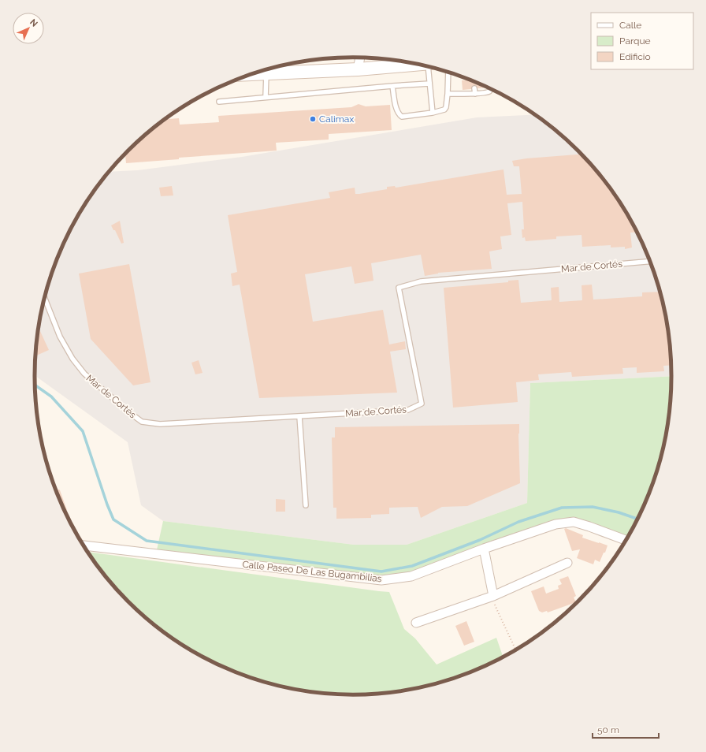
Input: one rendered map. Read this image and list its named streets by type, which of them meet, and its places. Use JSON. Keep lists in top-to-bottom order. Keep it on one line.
{"streets":{"street":["Calle Paseo De Las Bugambilias"],"lane":["Mar de Cortés"]},"places":["Calimax"],"legend":["Calle","Parque","Edificio"],"scale_bar":"50 m","north":"top right"}
